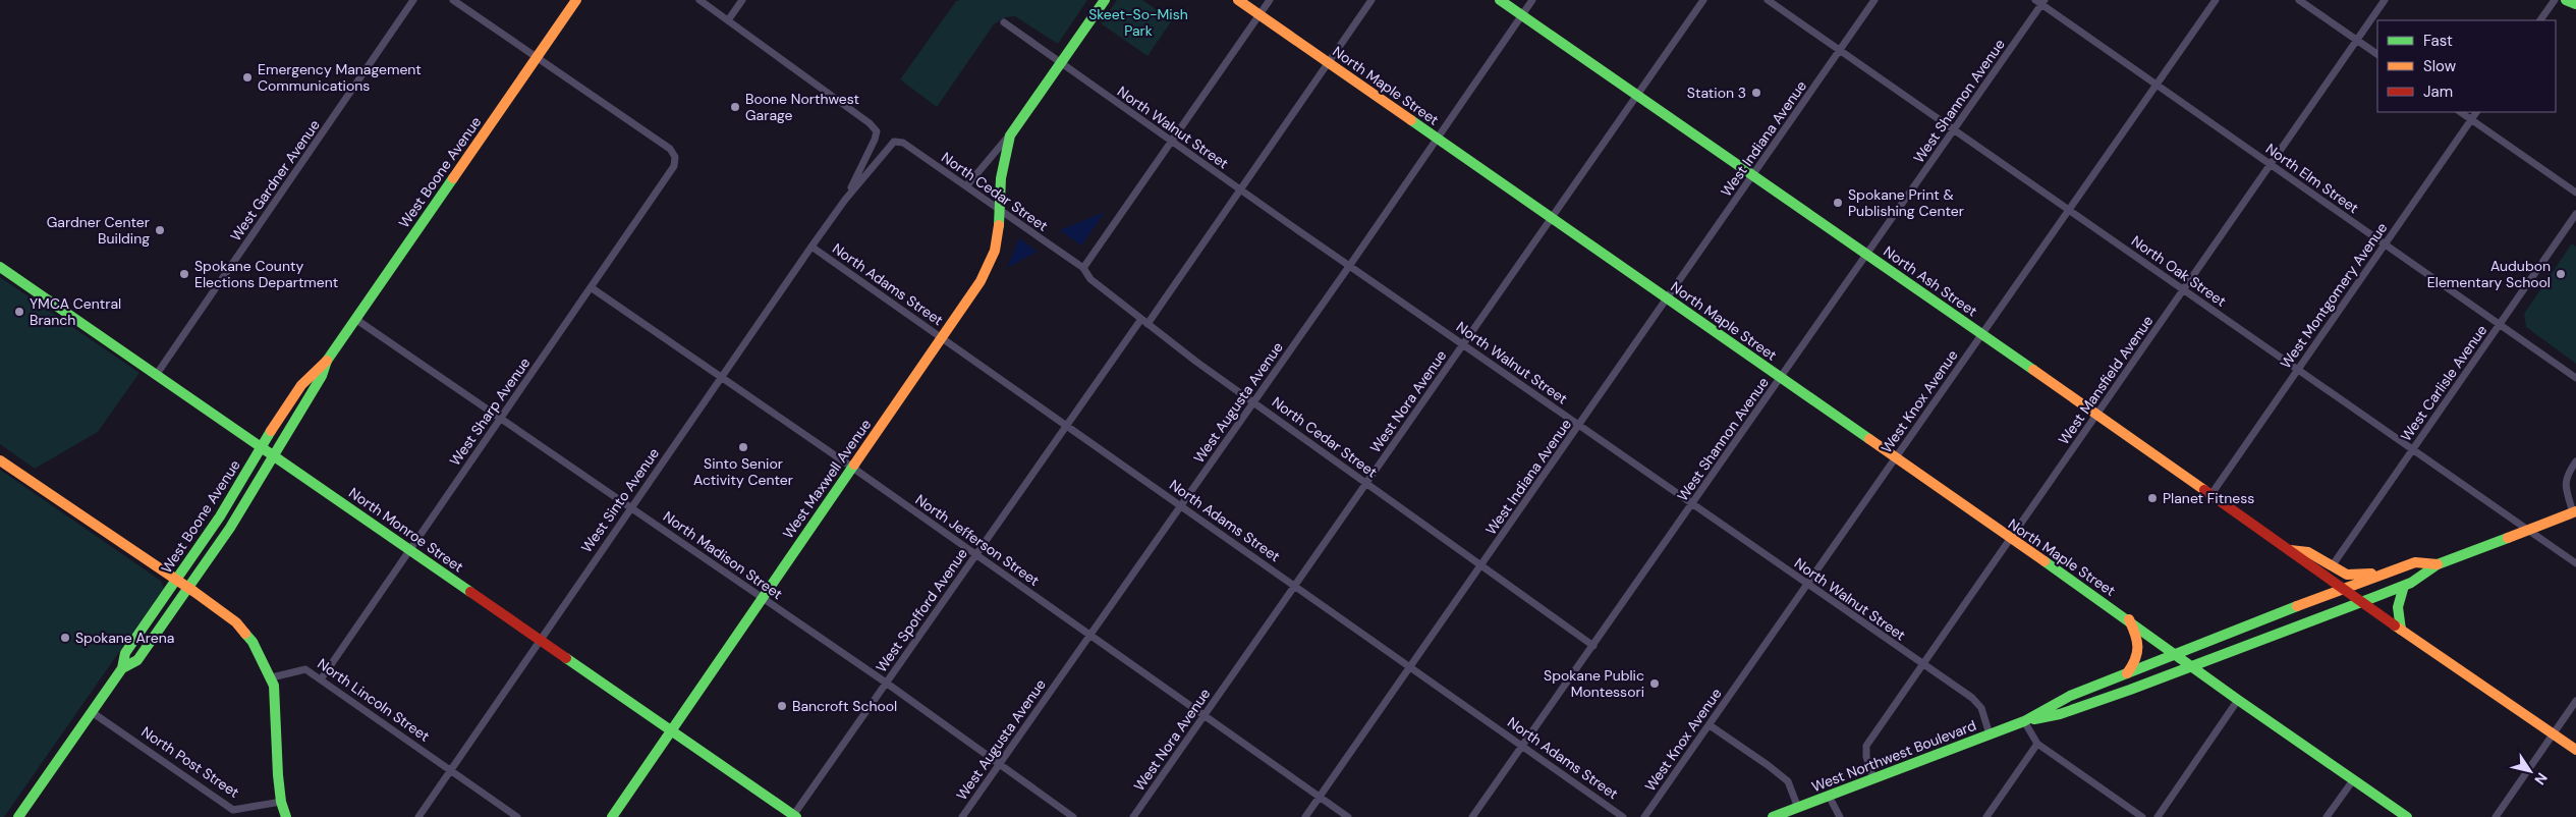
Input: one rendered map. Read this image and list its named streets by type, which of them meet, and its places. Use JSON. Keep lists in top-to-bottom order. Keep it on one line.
{"streets":{"main road":["North Maple Street","West Boone Avenue","North Ash Street","West Maxwell Avenue","North Monroe Street","West Northwest Boulevard"],"street":["West Shannon Avenue","North Walnut Street","West Indiana Avenue","North Elm Street","West Gardner Avenue","North Cedar Street","North Oak Street","North Adams Street","West Montgomery Avenue","West Mansfield Avenue","West Carlisle Avenue","West Nora Avenue","West Knox Avenue","West Augusta Avenue","West Sharp Avenue","West Sinto Avenue","North Jefferson Street","North Madison Street","West Spofford Avenue","North Lincoln Street","North Post Street"]},"crossings":[["North Maple Street","West Shannon Avenue"],["North Maple Street","West Indiana Avenue"],["North Maple Street","West Mansfield Avenue"],["North Maple Street","West Nora Avenue"],["North Maple Street","West Knox Avenue"],["North Maple Street","West Augusta Avenue"],["West Shannon Avenue","North Walnut Street"],["West Shannon Avenue","North Elm Street"],["West Shannon Avenue","North Cedar Street"],["West Shannon Avenue","North Oak Street"],["West Shannon Avenue","North Ash Street"],["West Shannon Avenue","North Adams Street"],["North Walnut Street","West Indiana Avenue"],["North Walnut Street","West Mansfield Avenue"],["North Walnut Street","West Nora Avenue"],["North Walnut Street","West Knox Avenue"],["North Walnut Street","West Augusta Avenue"],["North Walnut Street","West Maxwell Avenue"],["North Walnut Street","West Northwest Boulevard"],["West Indiana Avenue","North Cedar Street"],["West Indiana Avenue","North Oak Street"],["West Indiana Avenue","North Ash Street"],["West Indiana Avenue","North Adams Street"],["West Indiana Avenue","North Jefferson Street"],["West Boone Avenue","West Sharp Avenue"],["West Boone Avenue","North Monroe Street"],["West Boone Avenue","North Madison Street"],["West Boone Avenue","North Post Street"],["North Elm Street","West Montgomery Avenue"],["North Elm Street","West Mansfield Avenue"],["North Elm Street","West Carlisle Avenue"],["North Elm Street","West Knox Avenue"],["West Gardner Avenue","North Monroe Street"],["North Cedar Street","West Nora Avenue"],["North Cedar Street","West Augusta Avenue"],["North Cedar Street","West Maxwell Avenue"],["North Cedar Street","West Sinto Avenue"],["North Cedar Street","West Spofford Avenue"],["North Oak Street","West Montgomery Avenue"],["North Oak Street","West Mansfield Avenue"],["North Oak Street","West Carlisle Avenue"],["North Oak Street","West Knox Avenue"],["North Ash Street","West Montgomery Avenue"],["North Ash Street","West Mansfield Avenue"],["North Ash Street","West Nora Avenue"],["North Ash Street","West Knox Avenue"],["North Ash Street","West Augusta Avenue"],["North Adams Street","West Nora Avenue"],["North Adams Street","West Augusta Avenue"],["North Adams Street","West Maxwell Avenue"],["North Adams Street","West Sinto Avenue"],["North Adams Street","West Spofford Avenue"],["West Mansfield Avenue","West Northwest Boulevard"],["West Nora Avenue","North Jefferson Street"],["West Augusta Avenue","North Jefferson Street"],["West Augusta Avenue","North Madison Street"],["West Sharp Avenue","North Monroe Street"],["West Sharp Avenue","North Jefferson Street"],["West Sharp Avenue","North Madison Street"],["West Sharp Avenue","North Lincoln Street"],["West Maxwell Avenue","North Monroe Street"],["West Maxwell Avenue","North Jefferson Street"],["West Maxwell Avenue","North Madison Street"],["West Sinto Avenue","North Monroe Street"],["West Sinto Avenue","North Jefferson Street"],["West Sinto Avenue","North Madison Street"],["West Sinto Avenue","North Lincoln Street"],["North Monroe Street","West Spofford Avenue"],["North Jefferson Street","West Spofford Avenue"],["North Madison Street","West Spofford Avenue"]],"parks":["Skeet-So-Mish Park"],"places":["Emergency Management Communications","Station 3","Boone Northwest Garage","Spokane Print & Publishing Center","Gardner Center Building","Spokane County Elections Department","Audubon Elementary School","YMCA Central Branch","Sinto Senior Activity Center","Planet Fitness","Spokane Arena","Spokane Public Montessori","Bancroft School"],"legend":["Fast","Slow","Jam"],"north":"bottom right"}
